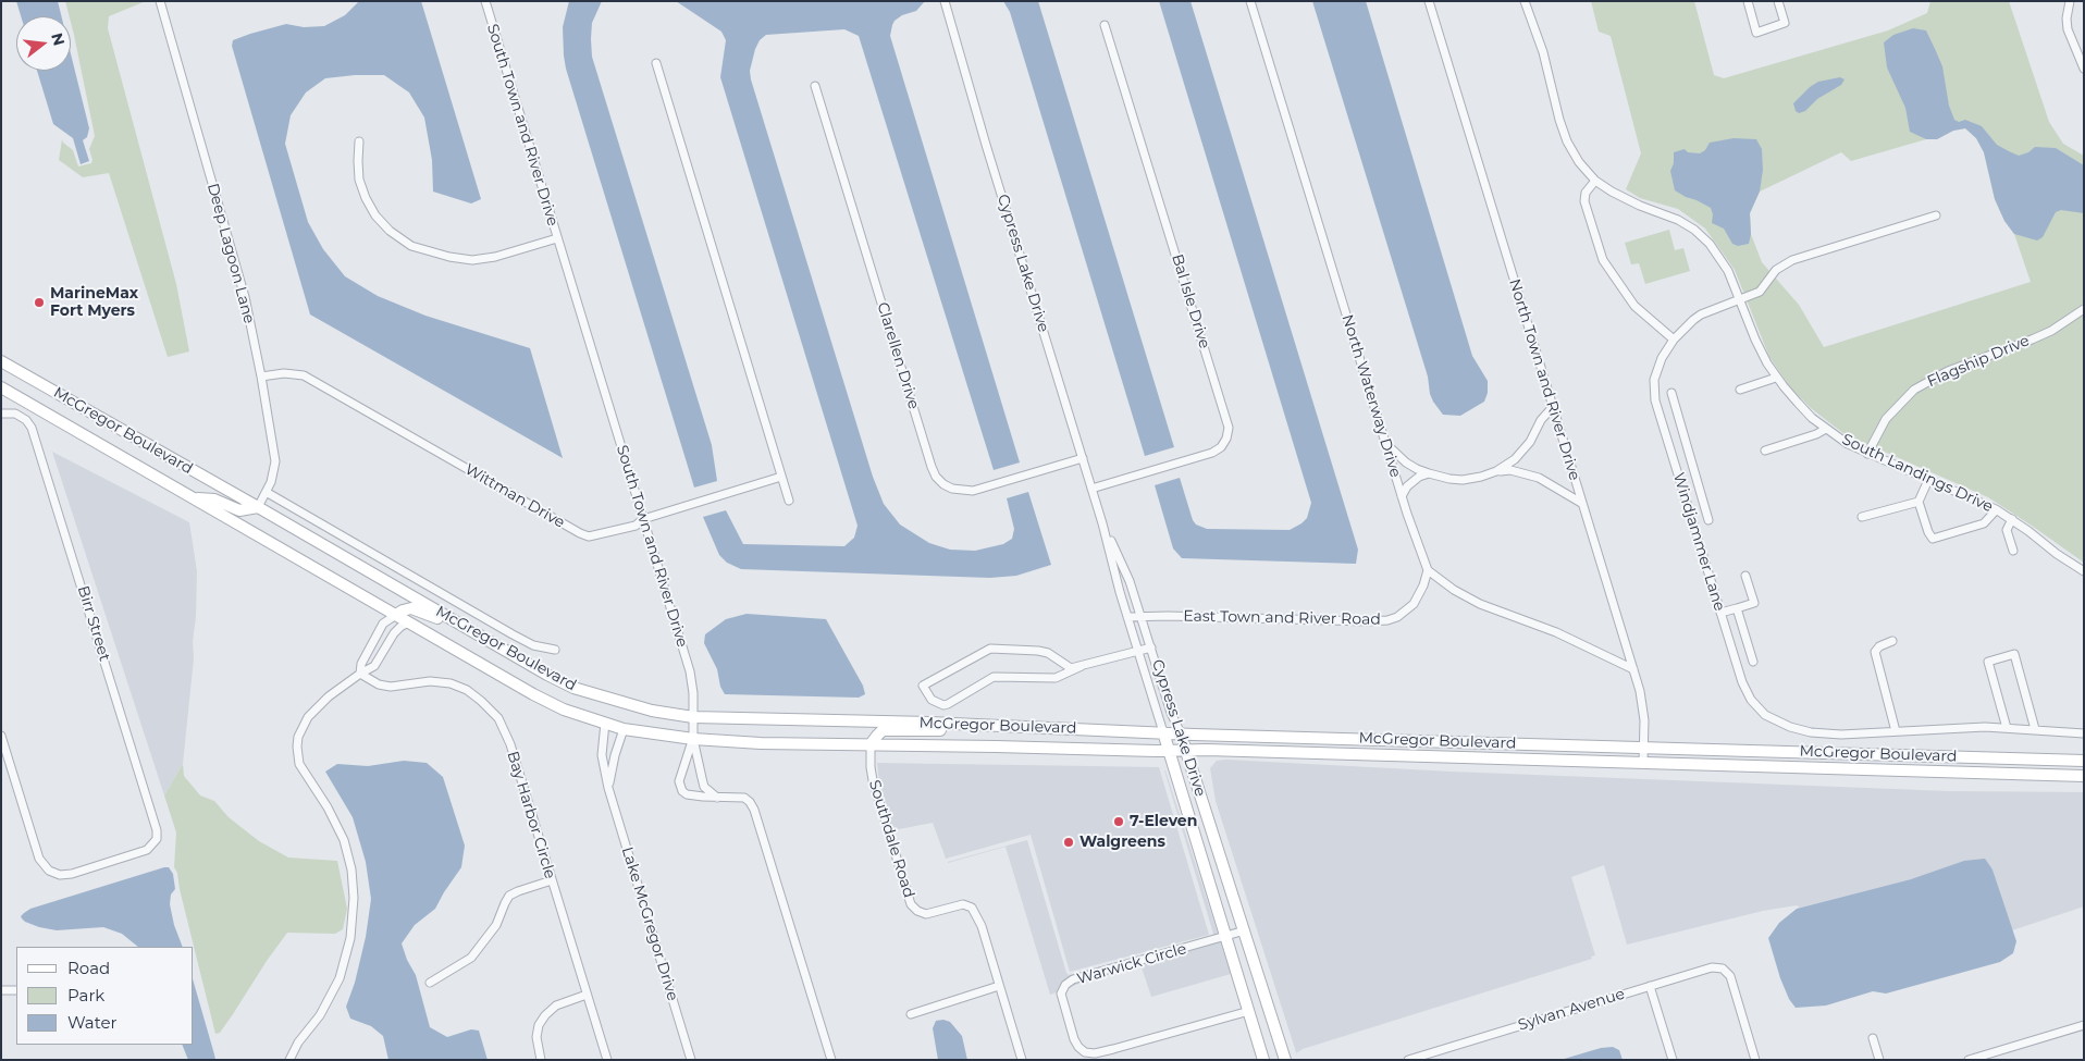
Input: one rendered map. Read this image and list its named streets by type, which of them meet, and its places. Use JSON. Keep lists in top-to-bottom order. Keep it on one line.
{"streets":{"main road":["Cypress Lake Drive","McGregor Boulevard"],"street":["South Town and River Drive","Deep Lagoon Lane","Bal Isle Drive","Clarellen Drive","Flagship Drive","North Town and River Drive","North Waterway Drive","South Landings Drive","Wittman Drive","Windjammer Lane","East Town and River Road","Birr Street","Bay Harbor Circle","Southdale Road","Lake McGregor Drive","Warwick Circle","Sylvan Avenue"]},"crossings":[["South Town and River Drive","McGregor Boulevard"],["South Town and River Drive","Wittman Drive"],["Deep Lagoon Lane","McGregor Boulevard"],["Deep Lagoon Lane","Wittman Drive"],["Cypress Lake Drive","Bal Isle Drive"],["Cypress Lake Drive","Clarellen Drive"],["Cypress Lake Drive","McGregor Boulevard"],["Cypress Lake Drive","East Town and River Road"],["Cypress Lake Drive","Warwick Circle"],["Flagship Drive","South Landings Drive"],["North Town and River Drive","McGregor Boulevard"],["North Waterway Drive","East Town and River Road"],["McGregor Boulevard","Southdale Road"],["McGregor Boulevard","Lake McGregor Drive"],["South Landings Drive","Windjammer Lane"]],"places":["MarineMax Fort Myers","7-Eleven","Walgreens"],"legend":["Road","Park","Water"],"north":"right"}
